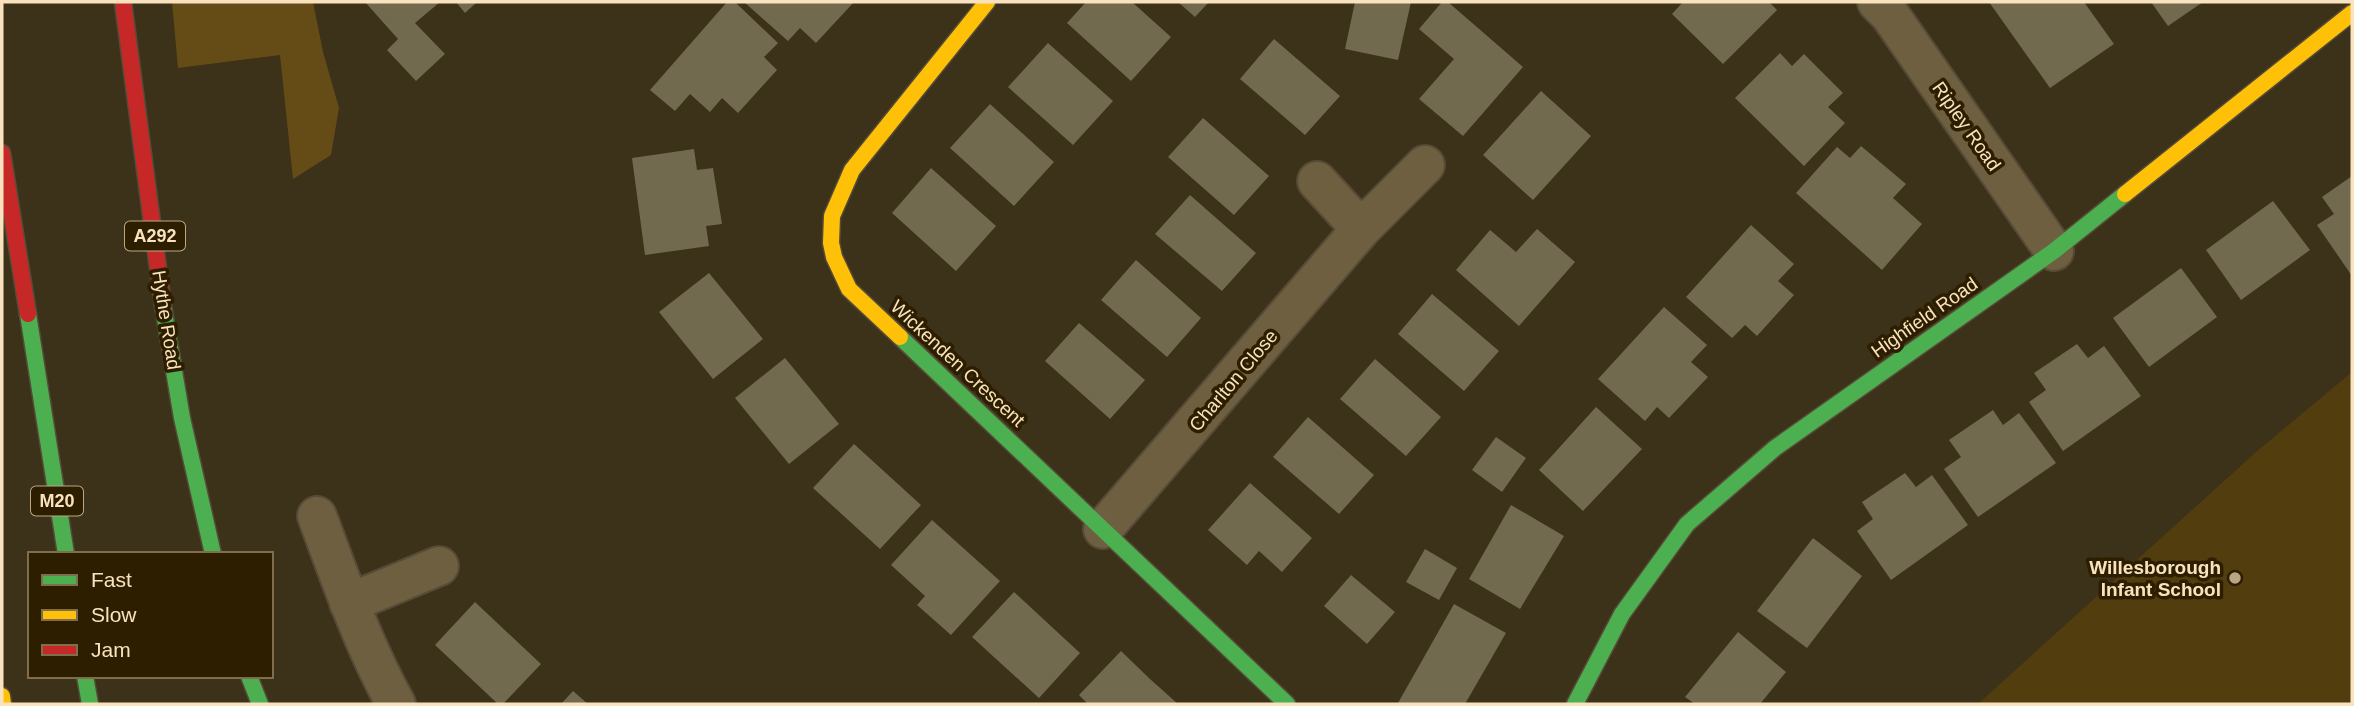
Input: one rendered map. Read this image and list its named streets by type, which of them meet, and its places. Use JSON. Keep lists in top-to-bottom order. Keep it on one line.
{"streets":{"main road":["A292","Highfield Road","Hythe Road","Wickenden Crescent","M20"],"street":["Ripley Road","Charlton Close"]},"crossings":[["Ripley Road","Highfield Road"],["Wickenden Crescent","Charlton Close"]],"places":["Willesborough Infant School"],"legend":["Fast","Slow","Jam"]}
